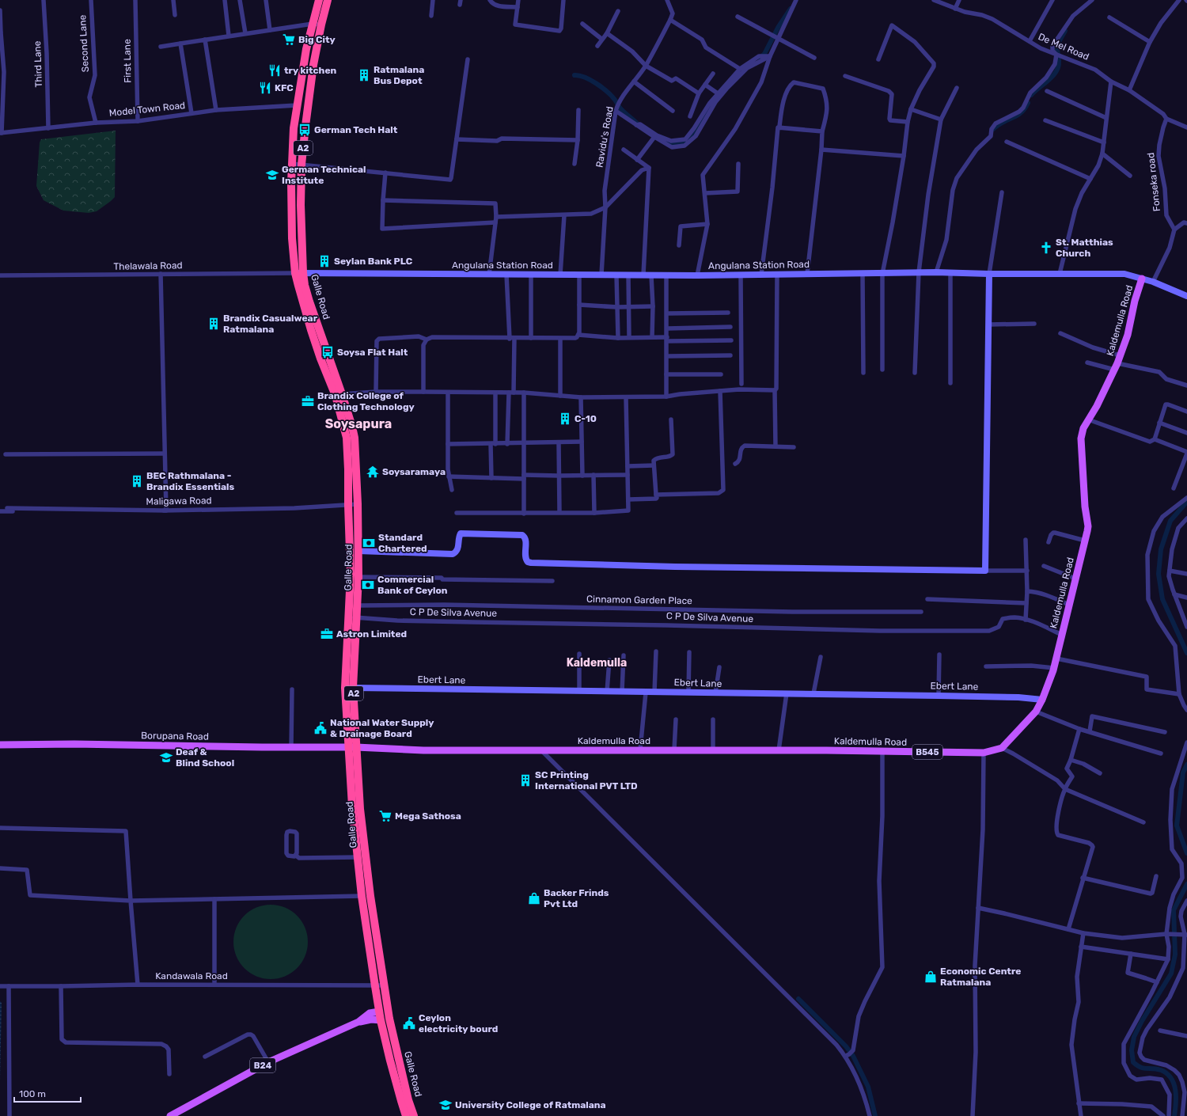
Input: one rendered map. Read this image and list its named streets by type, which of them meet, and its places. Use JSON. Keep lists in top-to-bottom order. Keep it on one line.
{"streets":{"highway":["A2","Galle Road"],"main road":["Kaldemulla Road","Borupana Road","B545","B24"],"street":["Second Lane","De Mel Road","First Lane","Third Lane","Model Town Road","Ravidu's Road","Fonseka road","Angulana Station Road","Thelawala Road","Maligawa Road","Cinnamon Garden Place","C P De Silva Avenue","Ebert Lane","Kandawala Road"]},"crossings":[["Second Lane","Model Town Road"],["De Mel Road","Fonseka road"],["First Lane","Model Town Road"],["Third Lane","Model Town Road"],["Model Town Road","Galle Road"],["Ravidu's Road","Angulana Station Road"],["A2","Galle Road"],["Angulana Station Road","Thelawala Road"],["Angulana Station Road","Galle Road"],["Angulana Station Road","Kaldemulla Road"],["Thelawala Road","Galle Road"],["Galle Road","Kaldemulla Road"],["Galle Road","Maligawa Road"],["Galle Road","Cinnamon Garden Place"],["Galle Road","C P De Silva Avenue"],["Galle Road","Ebert Lane"],["Galle Road","Borupana Road"],["Galle Road","Kandawala Road"],["Galle Road","B24"],["Kaldemulla Road","C P De Silva Avenue"],["Kaldemulla Road","Ebert Lane"],["Kaldemulla Road","Borupana Road"]],"districts":["Soysapura","Kaldemulla"],"places":{"supermarket":["Big City","Mega Sathosa"],"restaurant":["try kitchen","KFC"],"building":["Ratmalana Bus Depot","Seylan Bank PLC","Brandix Casualwear Ratmalana","C-10","BEC Rathmalana - Brandix Essentials","SC Printing International PVT LTD"],"bus stop":["German Tech Halt","Soysa Flat Halt"],"school or university":["German Technical Institute","Deaf & Blind School","University College of Ratmalana"],"church":["St. Matthias Church"],"office":["Brandix College of Clothing Technology","Astron Limited"],"temple":["Soysaramaya"],"bank":["Standard Chartered","Commercial Bank of Ceylon"],"public building":["National Water Supply & Drainage Board","Ceylon electricity bourd"],"shop":["Backer Frinds Pvt Ltd","Economic Centre Ratmalana"]},"scale_bar":"100 m"}
